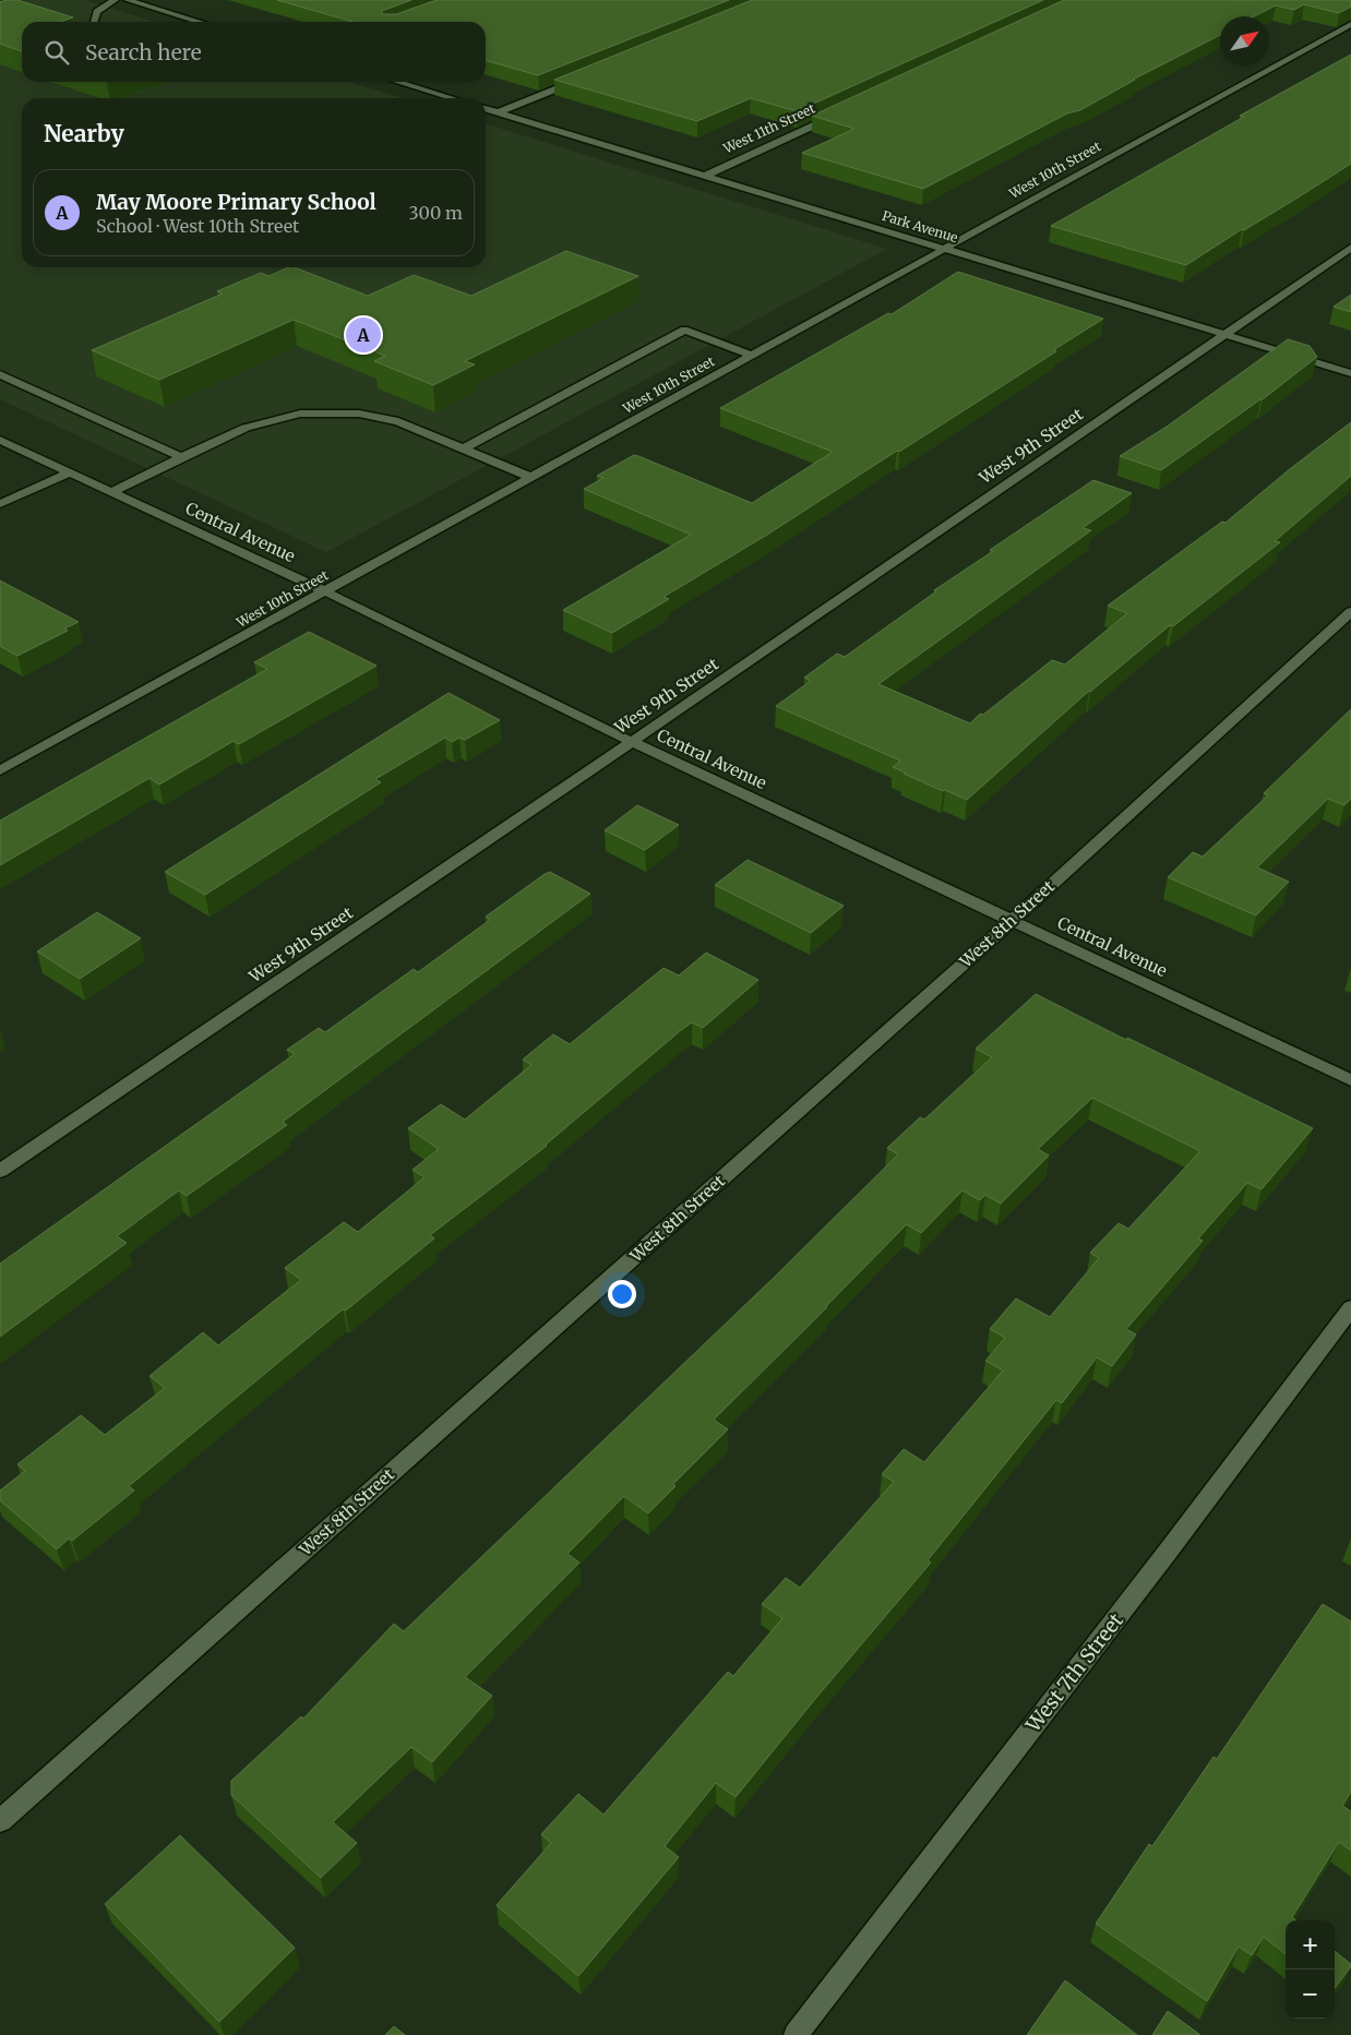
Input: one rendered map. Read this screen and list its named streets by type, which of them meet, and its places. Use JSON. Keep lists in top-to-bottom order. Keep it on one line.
{"streets":{"street":["West 11th Street","West 10th Street","Park Avenue","West 9th Street","Central Avenue","West 8th Street","West 7th Street"]},"crossings":[["West 11th Street","Park Avenue"],["West 10th Street","Park Avenue"],["West 10th Street","Central Avenue"],["Park Avenue","West 9th Street"],["West 9th Street","Central Avenue"],["Central Avenue","West 8th Street"]],"north":"top right","page":{"search":"Search here","heading":"Nearby","list":[{"mark":"A","name":"May Moore Primary School","note":"School · West 10th Street","value":"300 m"}],"pins":"A","map_buttons":["+","−"]}}
